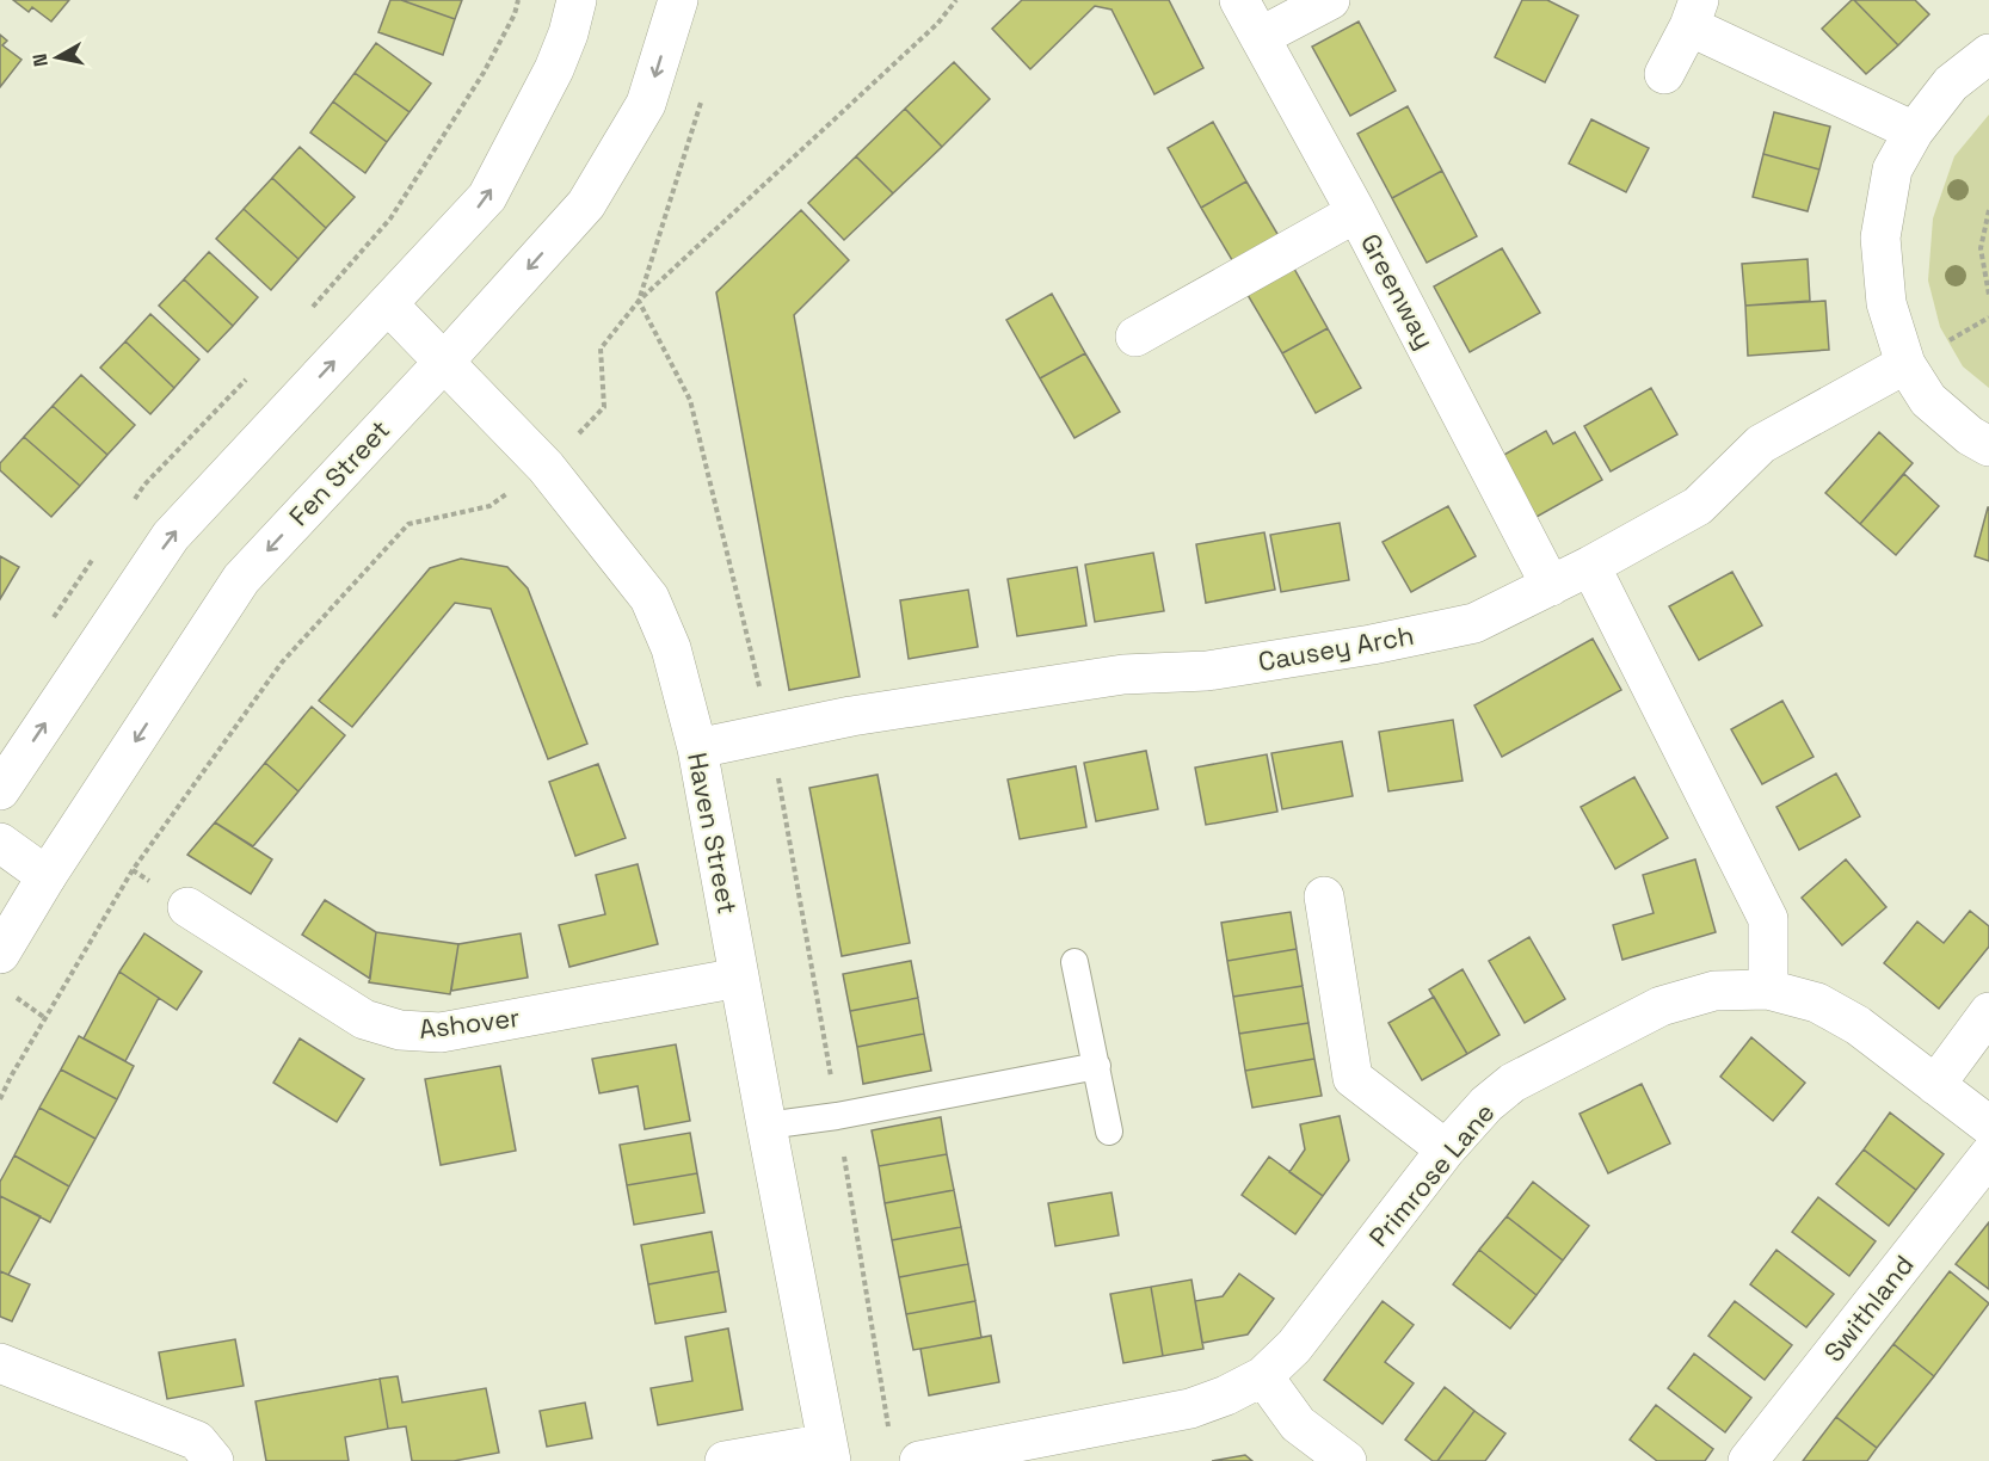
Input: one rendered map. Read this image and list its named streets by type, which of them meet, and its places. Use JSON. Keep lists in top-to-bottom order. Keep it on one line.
{"streets":{"street":["Greenway","Fen Street","Causey Arch","Haven Street","Ashover","Primrose Lane","Swithland"]},"crossings":[["Greenway","Causey Arch"],["Fen Street","Haven Street"],["Causey Arch","Haven Street"],["Haven Street","Ashover"]],"north":"left"}
